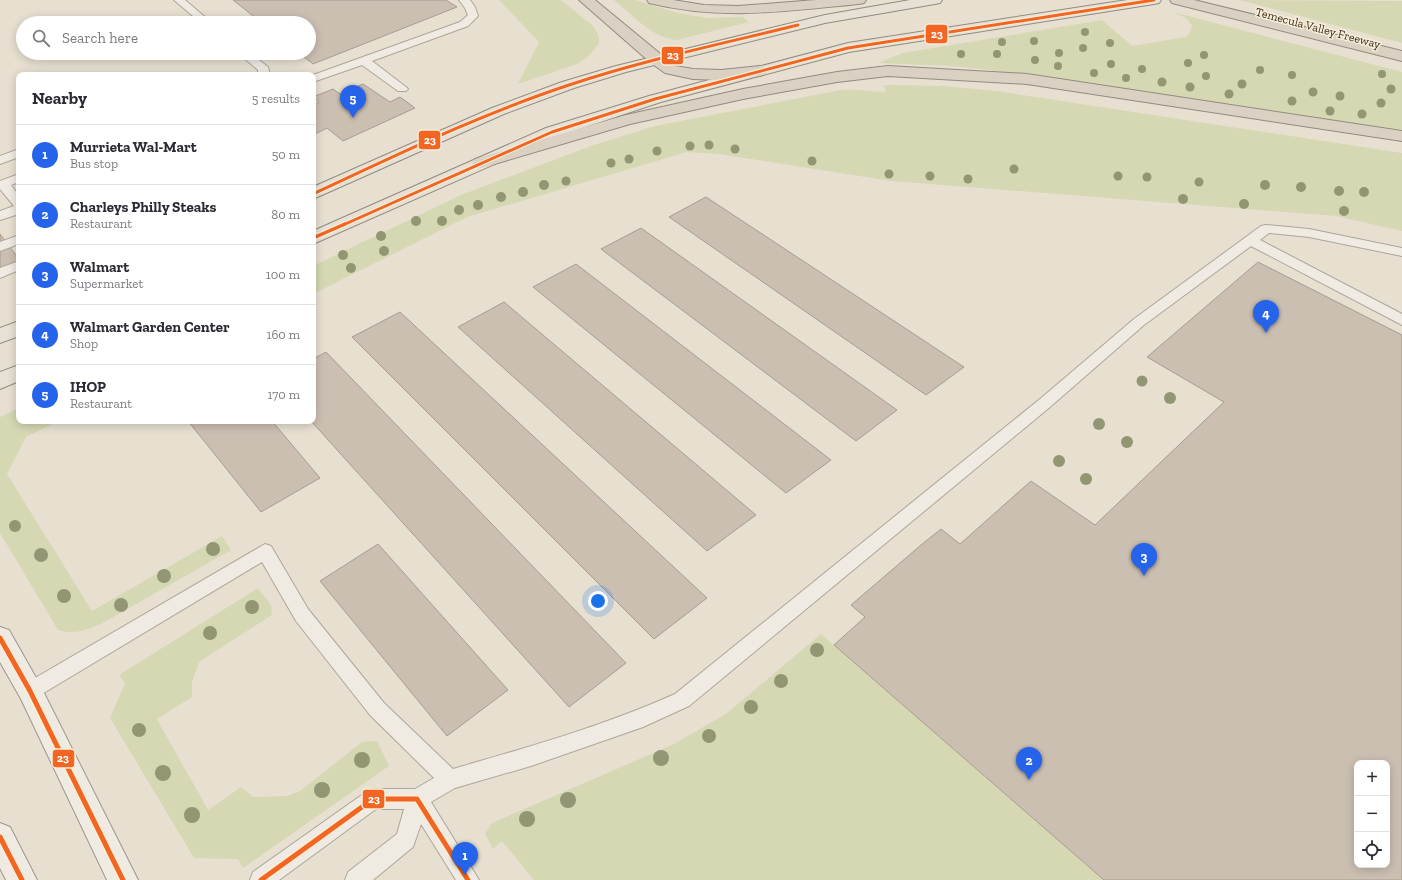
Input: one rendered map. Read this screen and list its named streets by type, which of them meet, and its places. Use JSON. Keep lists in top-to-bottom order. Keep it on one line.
{"streets":{"highway":["Temecula Valley Freeway"]},"lines":["transit line 23"],"page":{"search":"Search here","heading":["Nearby","5 results"],"pins":["5","4","3","2","1"],"list":[{"mark":"1","name":"Murrieta Wal-Mart","note":"Bus stop","value":"50 m"},{"mark":"2","name":"Charleys Philly Steaks","note":"Restaurant","value":"80 m"},{"mark":"3","name":"Walmart","note":"Supermarket","value":"100 m"},{"mark":"4","name":"Walmart Garden Center","note":"Shop","value":"160 m"},{"mark":"5","name":"IHOP","note":"Restaurant","value":"170 m"}],"map_buttons":["+","−"]}}
